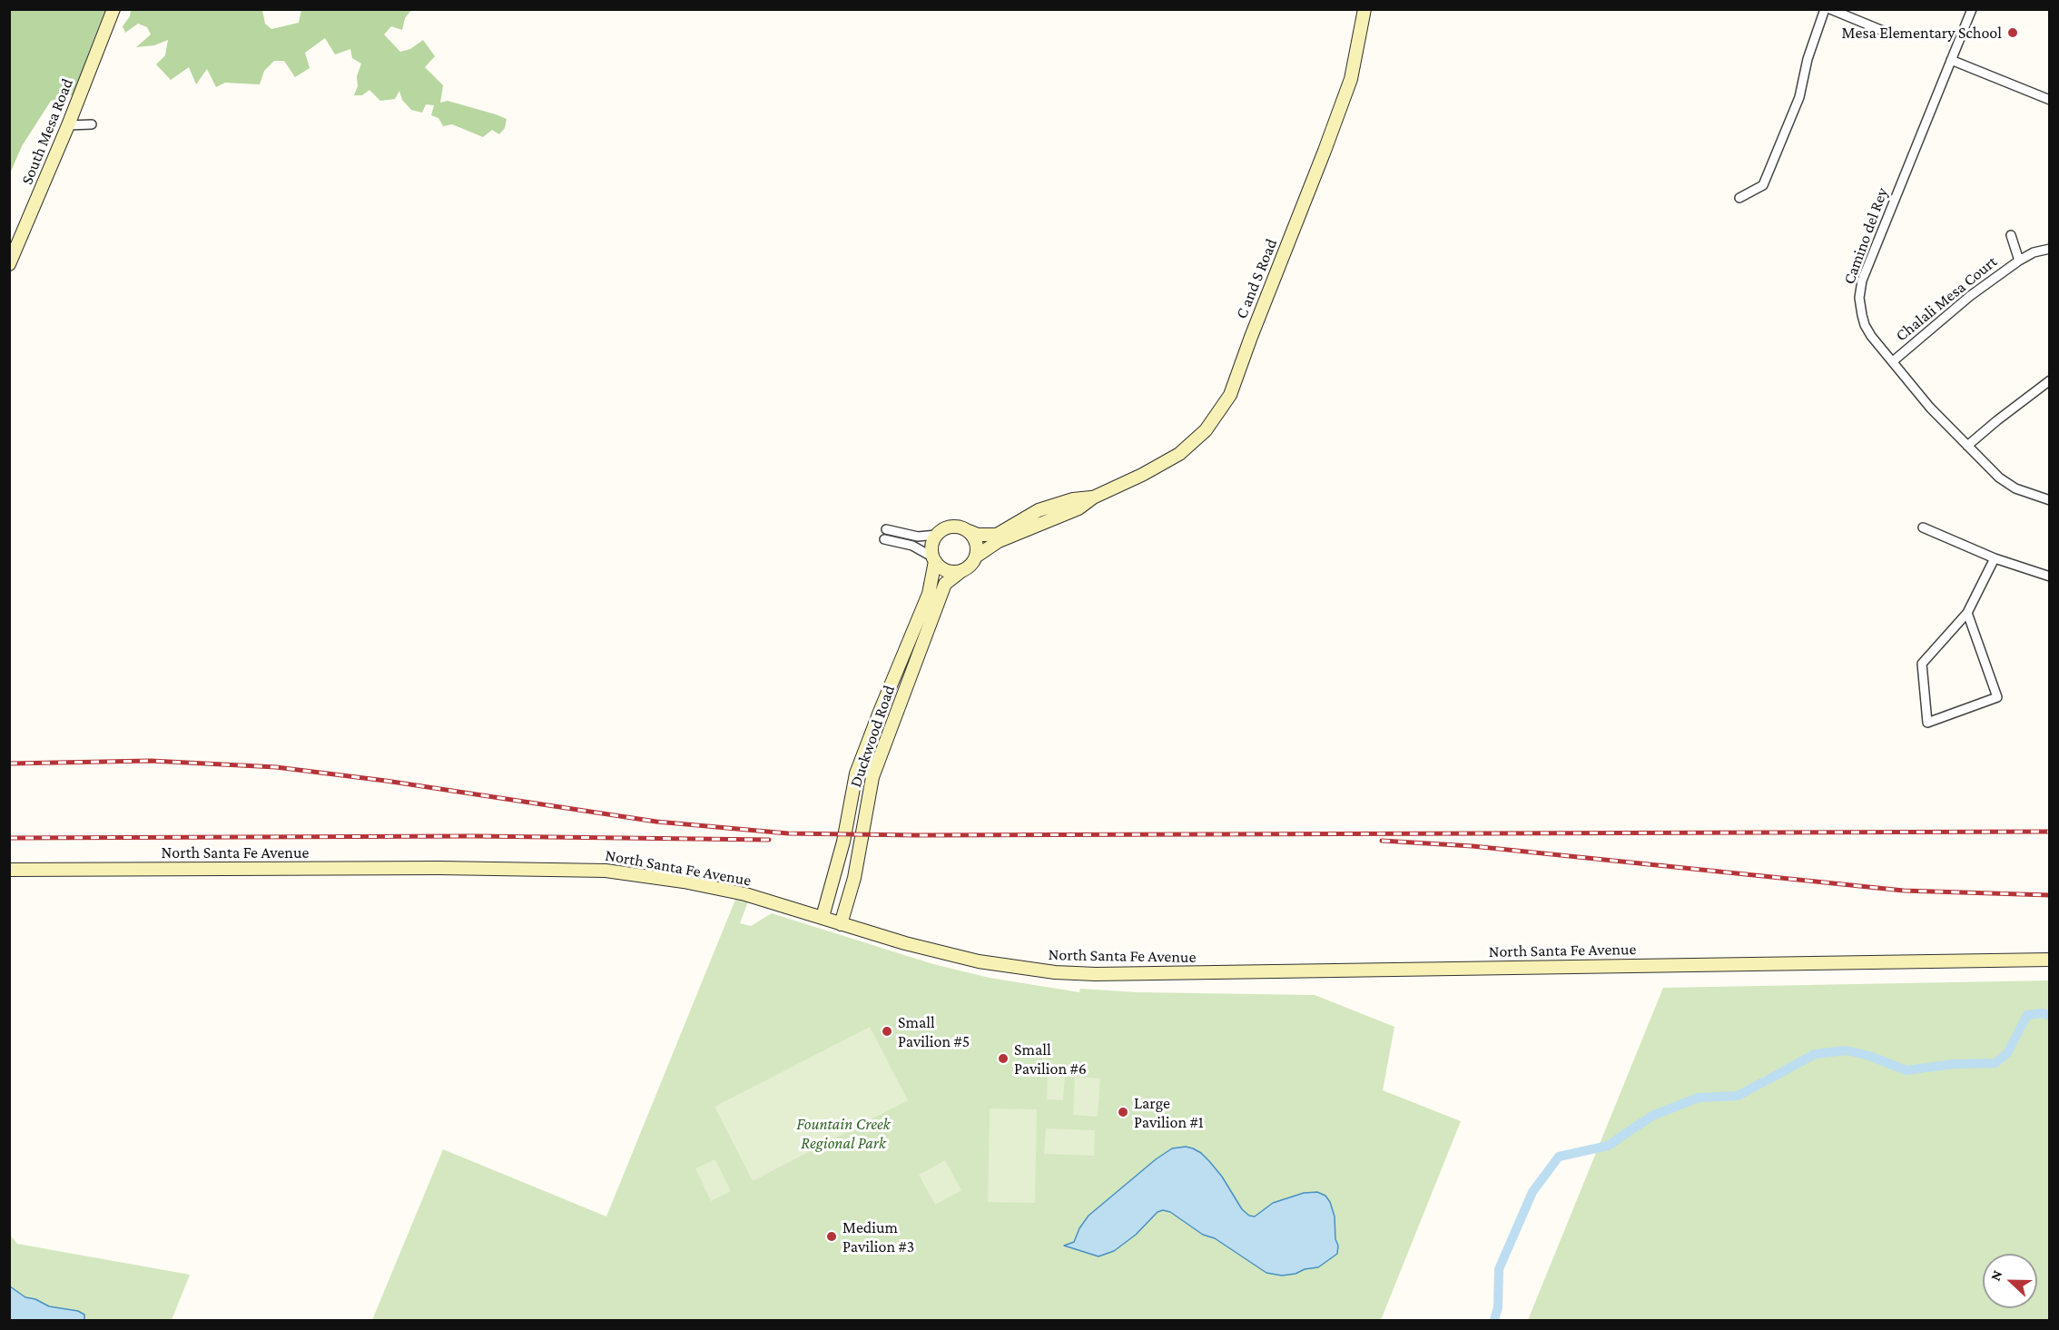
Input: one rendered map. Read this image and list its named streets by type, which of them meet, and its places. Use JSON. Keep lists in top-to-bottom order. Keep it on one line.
{"streets":{"main road":["South Mesa Road","C and S Road","Duckwood Road","North Santa Fe Avenue"],"street":["Camino del Rey","Chalali Mesa Court"]},"crossings":[["Camino del Rey","Chalali Mesa Court"],["C and S Road","Duckwood Road"],["Duckwood Road","North Santa Fe Avenue"]],"parks":["Fountain Creek Regional Park"],"places":["Mesa Elementary School","Small Pavilion #5","Small Pavilion #6","Large Pavilion #1","Medium Pavilion #3"],"north":"left"}
